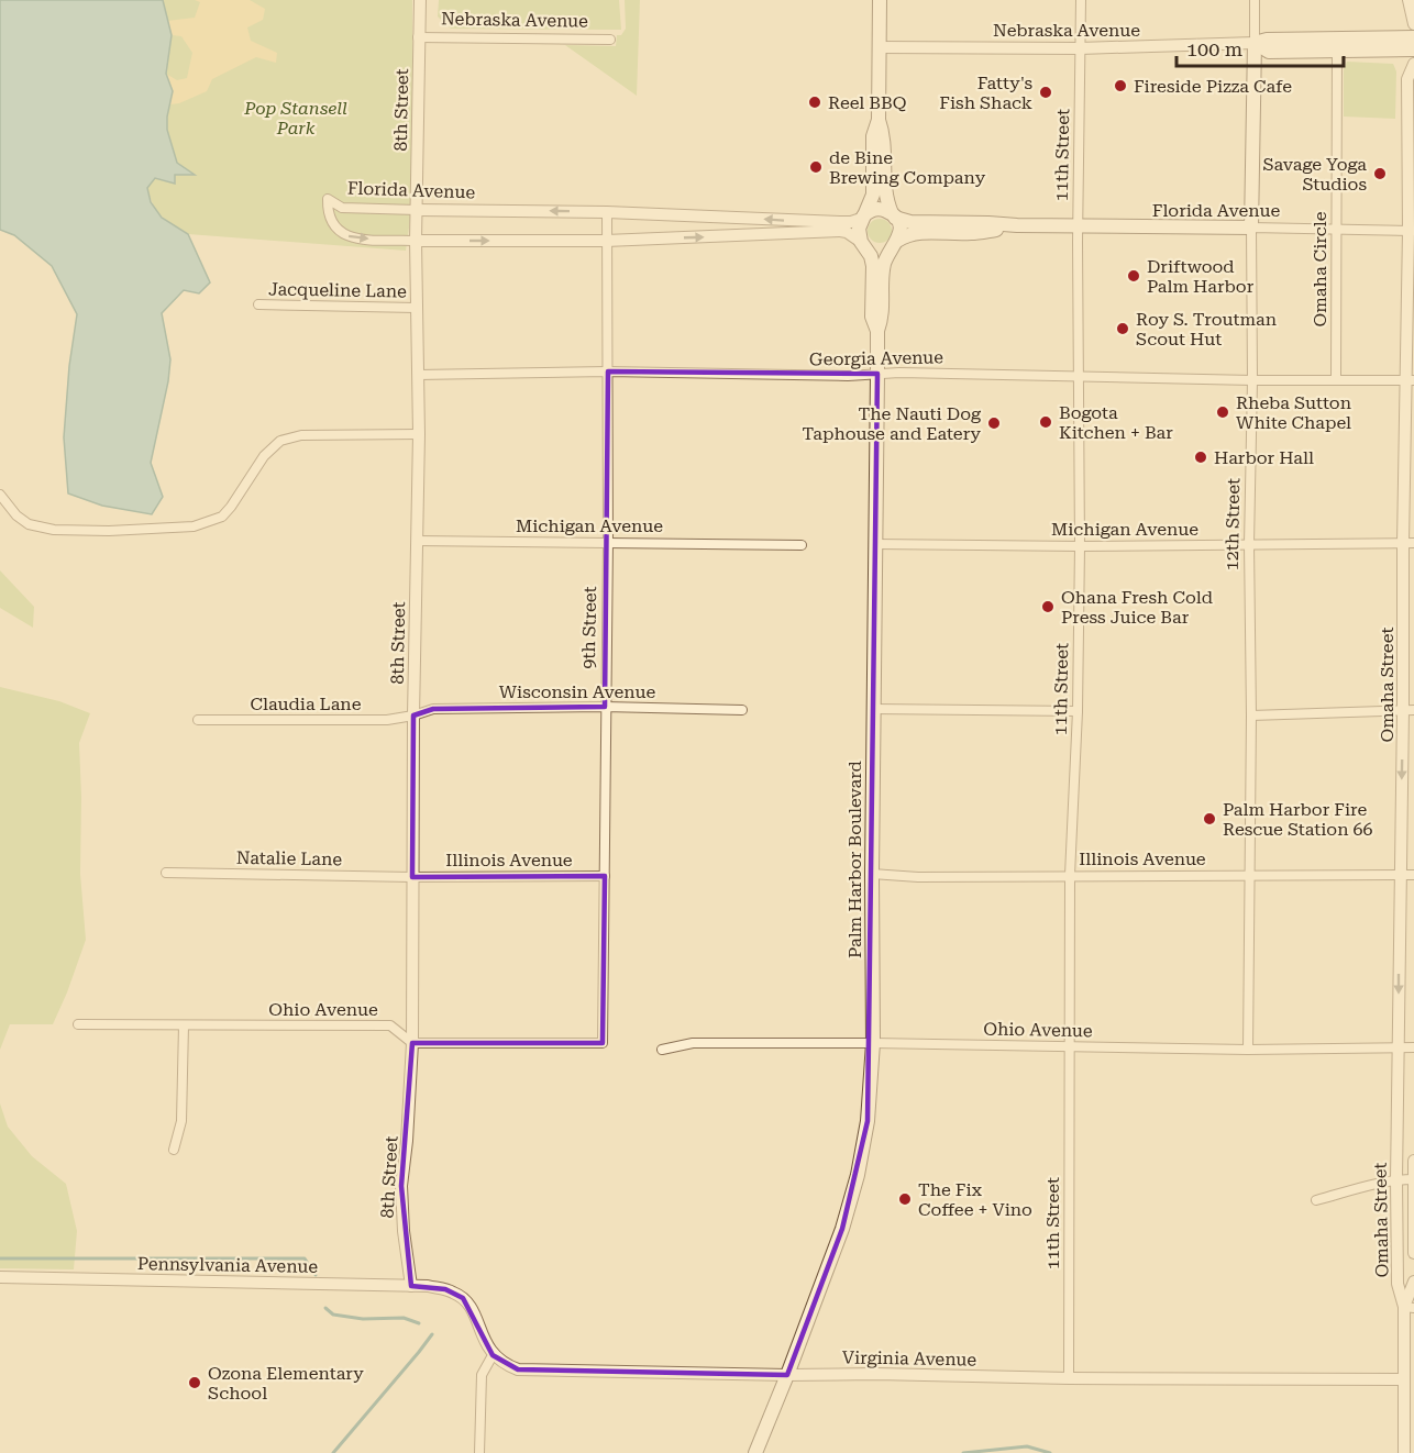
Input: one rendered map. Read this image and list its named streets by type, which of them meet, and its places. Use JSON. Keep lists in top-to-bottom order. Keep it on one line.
{"streets":{"main road":["Nebraska Avenue","Florida Avenue","12th Street","Palm Harbor Boulevard"],"street":["8th Street","11th Street","Omaha Circle","Jacqueline Lane","Georgia Avenue","Michigan Avenue","9th Street","Omaha Street","Wisconsin Avenue","Claudia Lane","Natalie Lane","Illinois Avenue","Ohio Avenue","Pennsylvania Avenue","Virginia Avenue"]},"crossings":[["Nebraska Avenue","8th Street"],["Nebraska Avenue","11th Street"],["Nebraska Avenue","Omaha Circle"],["Nebraska Avenue","12th Street"],["8th Street","Florida Avenue"],["8th Street","Jacqueline Lane"],["8th Street","Georgia Avenue"],["8th Street","Michigan Avenue"],["8th Street","9th Street"],["8th Street","Wisconsin Avenue"],["8th Street","Claudia Lane"],["8th Street","Natalie Lane"],["8th Street","Illinois Avenue"],["8th Street","Ohio Avenue"],["8th Street","Pennsylvania Avenue"],["11th Street","Florida Avenue"],["11th Street","Georgia Avenue"],["11th Street","Michigan Avenue"],["11th Street","Illinois Avenue"],["11th Street","Ohio Avenue"],["11th Street","Virginia Avenue"],["Florida Avenue","Omaha Circle"],["Florida Avenue","12th Street"],["Florida Avenue","9th Street"],["Florida Avenue","Omaha Street"],["Florida Avenue","Palm Harbor Boulevard"],["Omaha Circle","Georgia Avenue"],["Georgia Avenue","12th Street"],["Georgia Avenue","9th Street"],["Georgia Avenue","Palm Harbor Boulevard"],["12th Street","Michigan Avenue"],["12th Street","Illinois Avenue"],["12th Street","Ohio Avenue"],["Michigan Avenue","9th Street"],["Michigan Avenue","Omaha Street"],["Michigan Avenue","Palm Harbor Boulevard"],["9th Street","Wisconsin Avenue"],["9th Street","Illinois Avenue"],["9th Street","Ohio Avenue"],["Omaha Street","Illinois Avenue"],["Omaha Street","Ohio Avenue"],["Omaha Street","Virginia Avenue"],["Wisconsin Avenue","Claudia Lane"],["Natalie Lane","Illinois Avenue"],["Illinois Avenue","Palm Harbor Boulevard"],["Palm Harbor Boulevard","Ohio Avenue"],["Palm Harbor Boulevard","Virginia Avenue"],["Pennsylvania Avenue","Virginia Avenue"]],"parks":["Pop Stansell Park"],"places":["Fireside Pizza Cafe","Fatty's Fish Shack","Reel BBQ","de Bine Brewing Company","Savage Yoga Studios","Driftwood Palm Harbor","Roy S. Troutman Scout Hut","Rheba Sutton White Chapel","Bogota Kitchen + Bar","The Nauti Dog Taphouse and Eatery","Harbor Hall","Ohana Fresh Cold Press Juice Bar","Palm Harbor Fire Rescue Station 66","The Fix Coffee + Vino","Ozona Elementary School"],"scale_bar":"100 m"}
